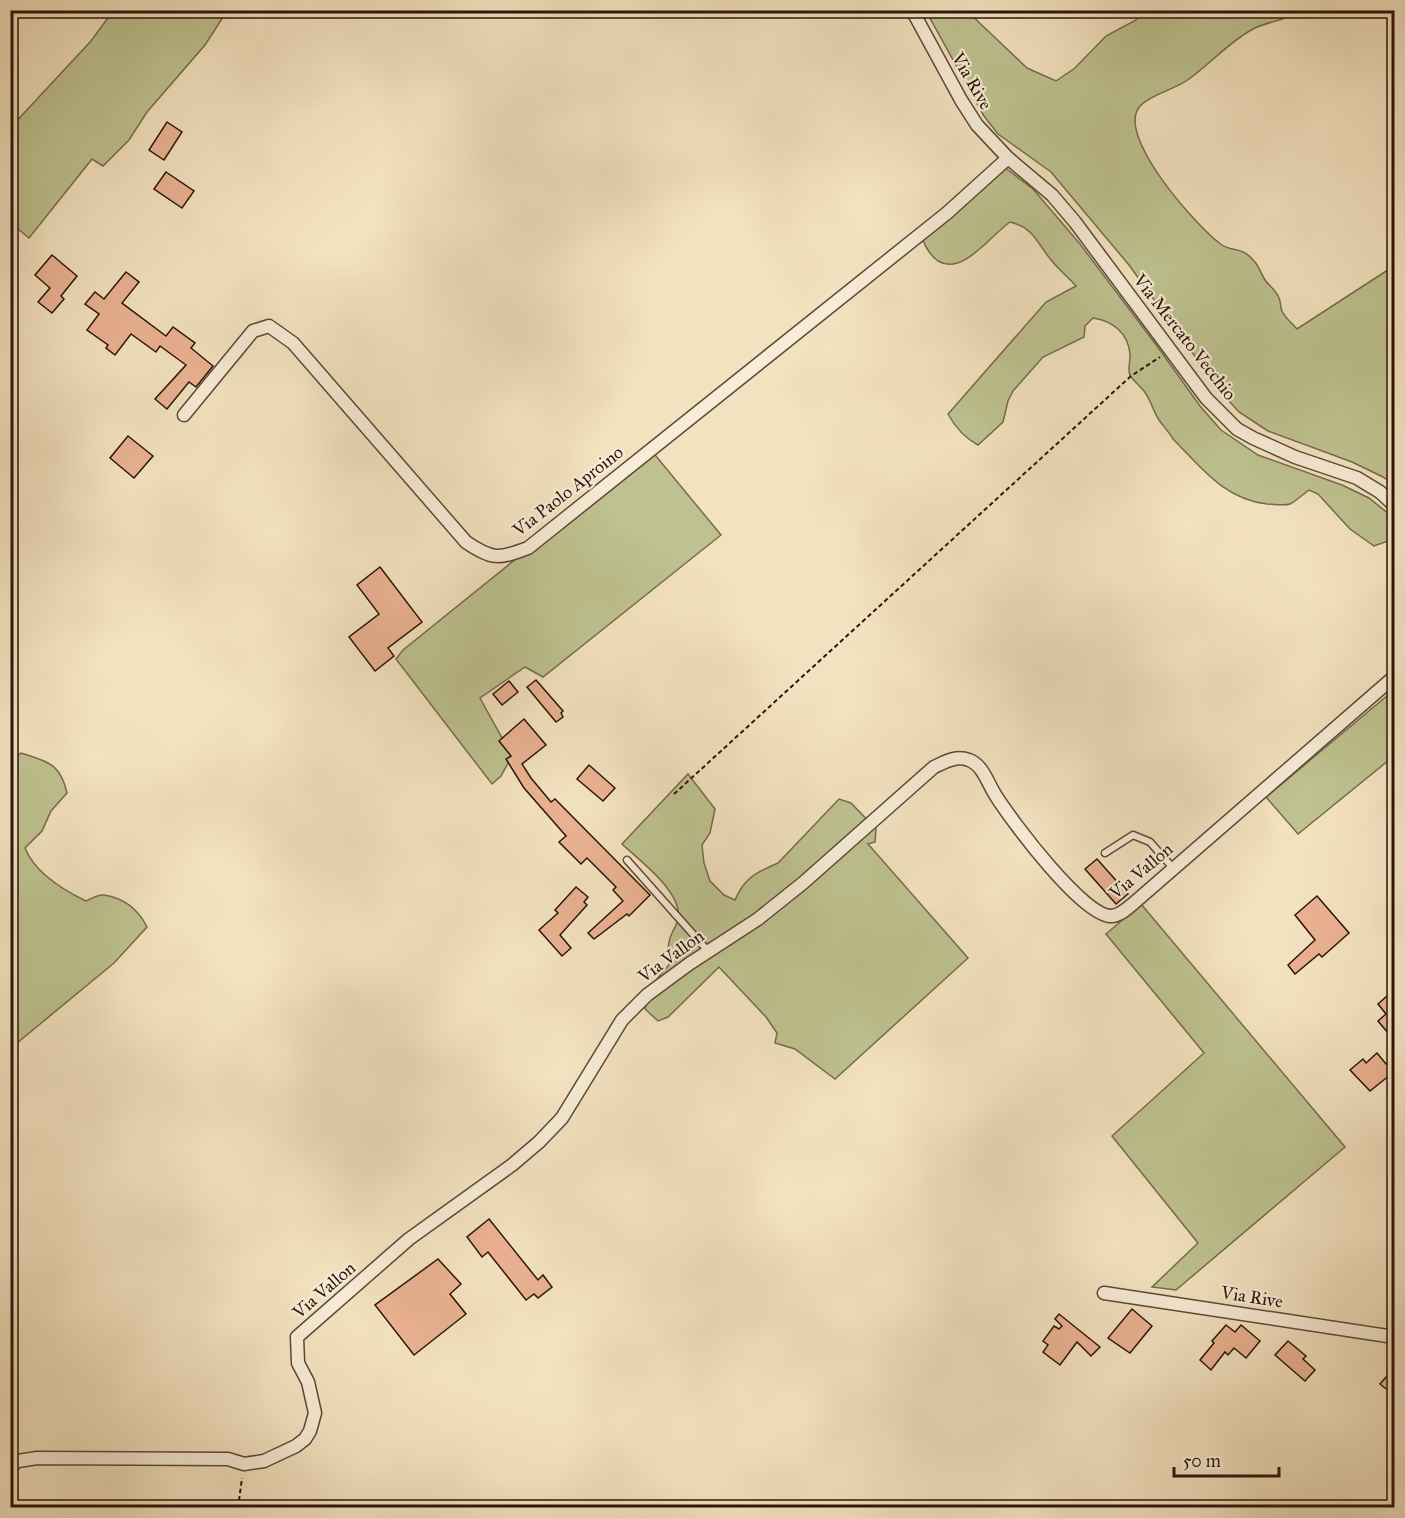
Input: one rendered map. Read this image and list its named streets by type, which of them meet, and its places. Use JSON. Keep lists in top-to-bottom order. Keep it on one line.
{"streets":{"street":["Via Rive","Via Mercato Vecchio","Via Paolo Aproino","Via Vallon"]},"crossings":[["Via Rive","Via Mercato Vecchio"],["Via Rive","Via Paolo Aproino"],["Via Mercato Vecchio","Via Paolo Aproino"]],"scale_bar":"50 m"}
